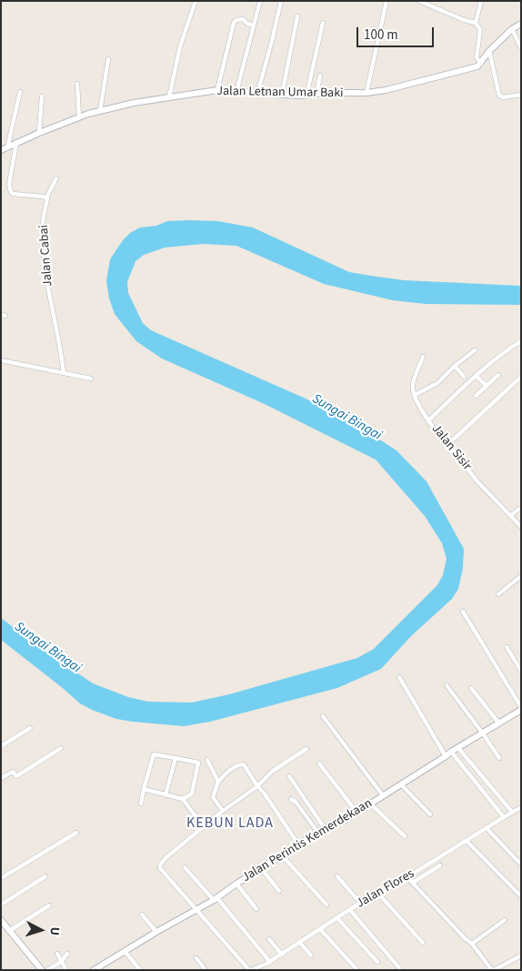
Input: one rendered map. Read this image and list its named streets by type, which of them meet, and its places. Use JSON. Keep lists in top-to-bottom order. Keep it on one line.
{"streets":{"street":["Jalan Letnan Umar Baki","Jalan Cabai","Jalan Sisir","Jalan Perintis Kemerdekaan","Jalan Flores"]},"districts":["KEBUN LADA"],"water":["Sungai Bingai"],"scale_bar":"100 m","north":"right"}
